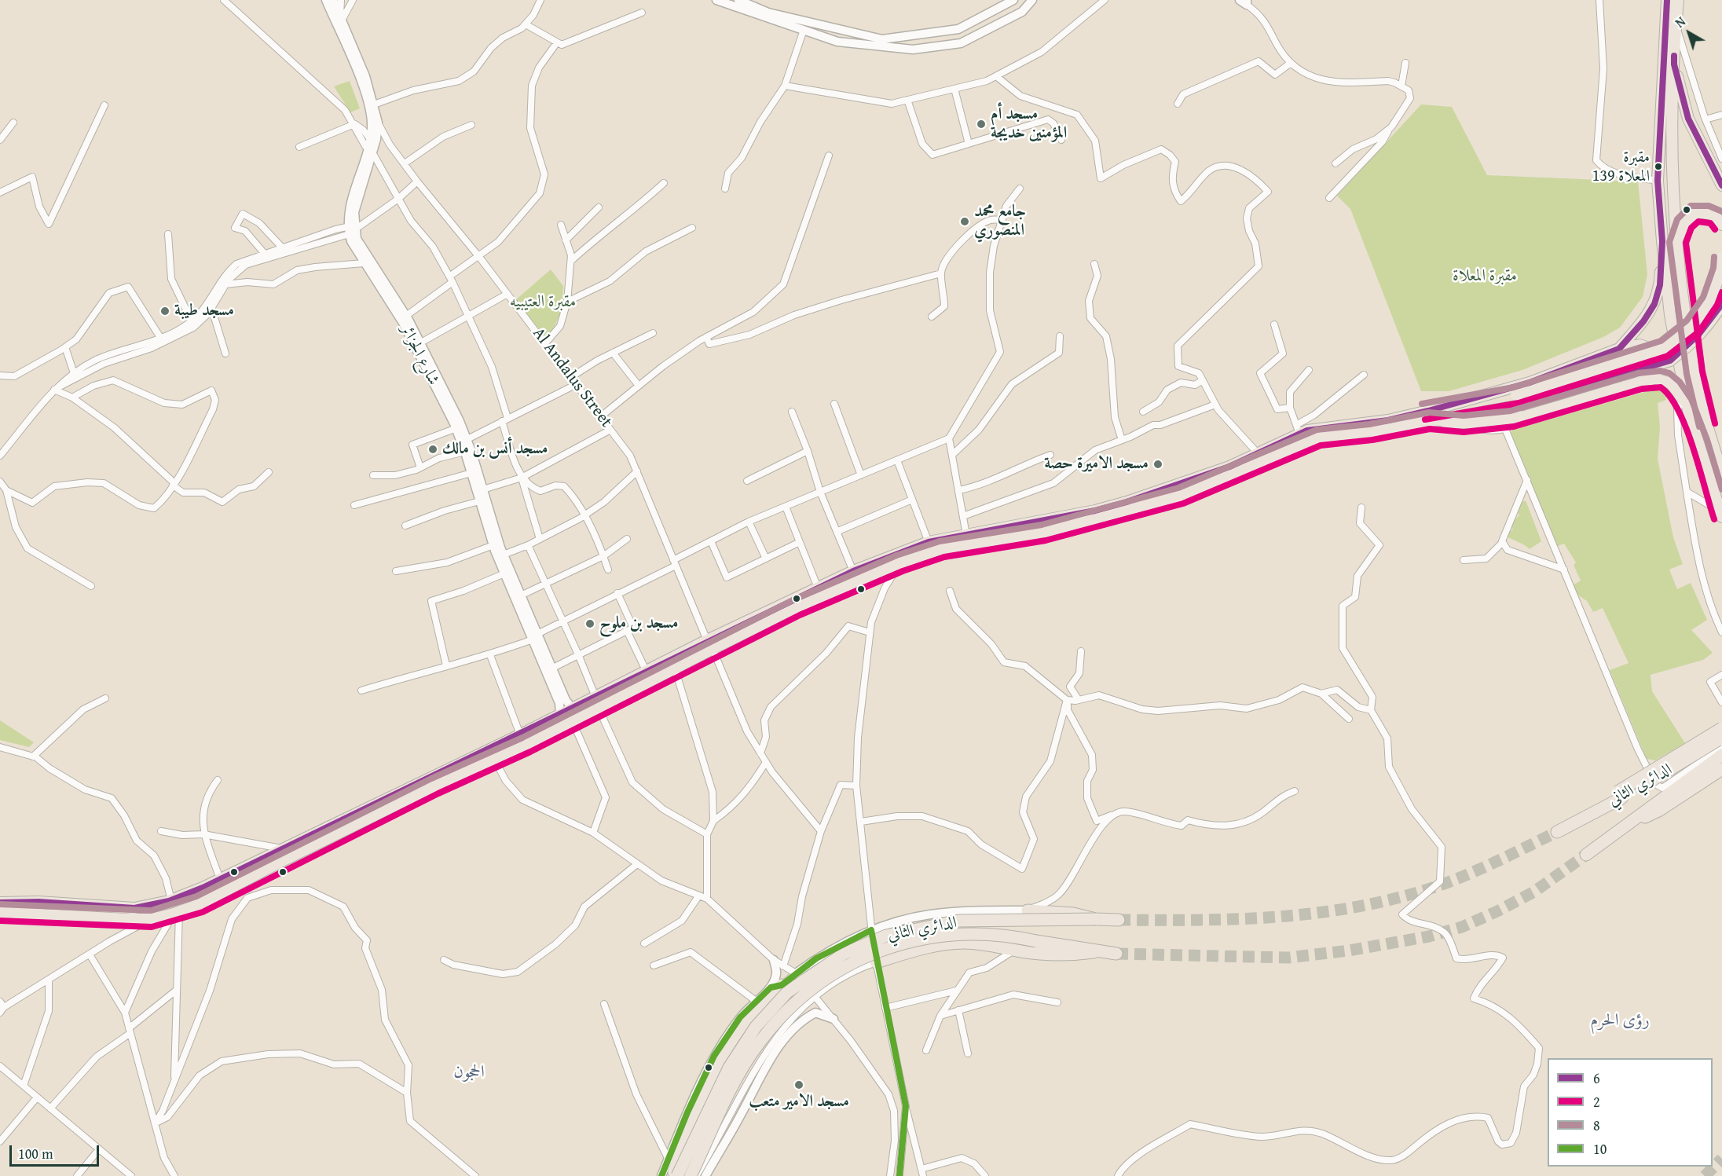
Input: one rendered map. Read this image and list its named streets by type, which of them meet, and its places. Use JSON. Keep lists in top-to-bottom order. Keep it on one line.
{"streets":{"highway":["الدائري الثاني"],"street":["شارع الجزائر","Al Andalus Street"]},"districts":["رؤى الحرم","الحجون"],"parks":["مقبرة المعلاة","مقبرة العتيبيه"],"places":["مسجد أم المؤمنين خديجة","مقبرة المعلاة 139","جامع محمد المنصوري","مسجد طيبة","مسجد أنس بن مالك","مسجد الاميرة حصة","مسجد بن ملوح","مسجد الامير متعب"],"lines":["transit line 6","transit line 8","transit line 2","transit line 10"],"legend":["6","2","8","10"],"scale_bar":"100 m","north":"top left"}
